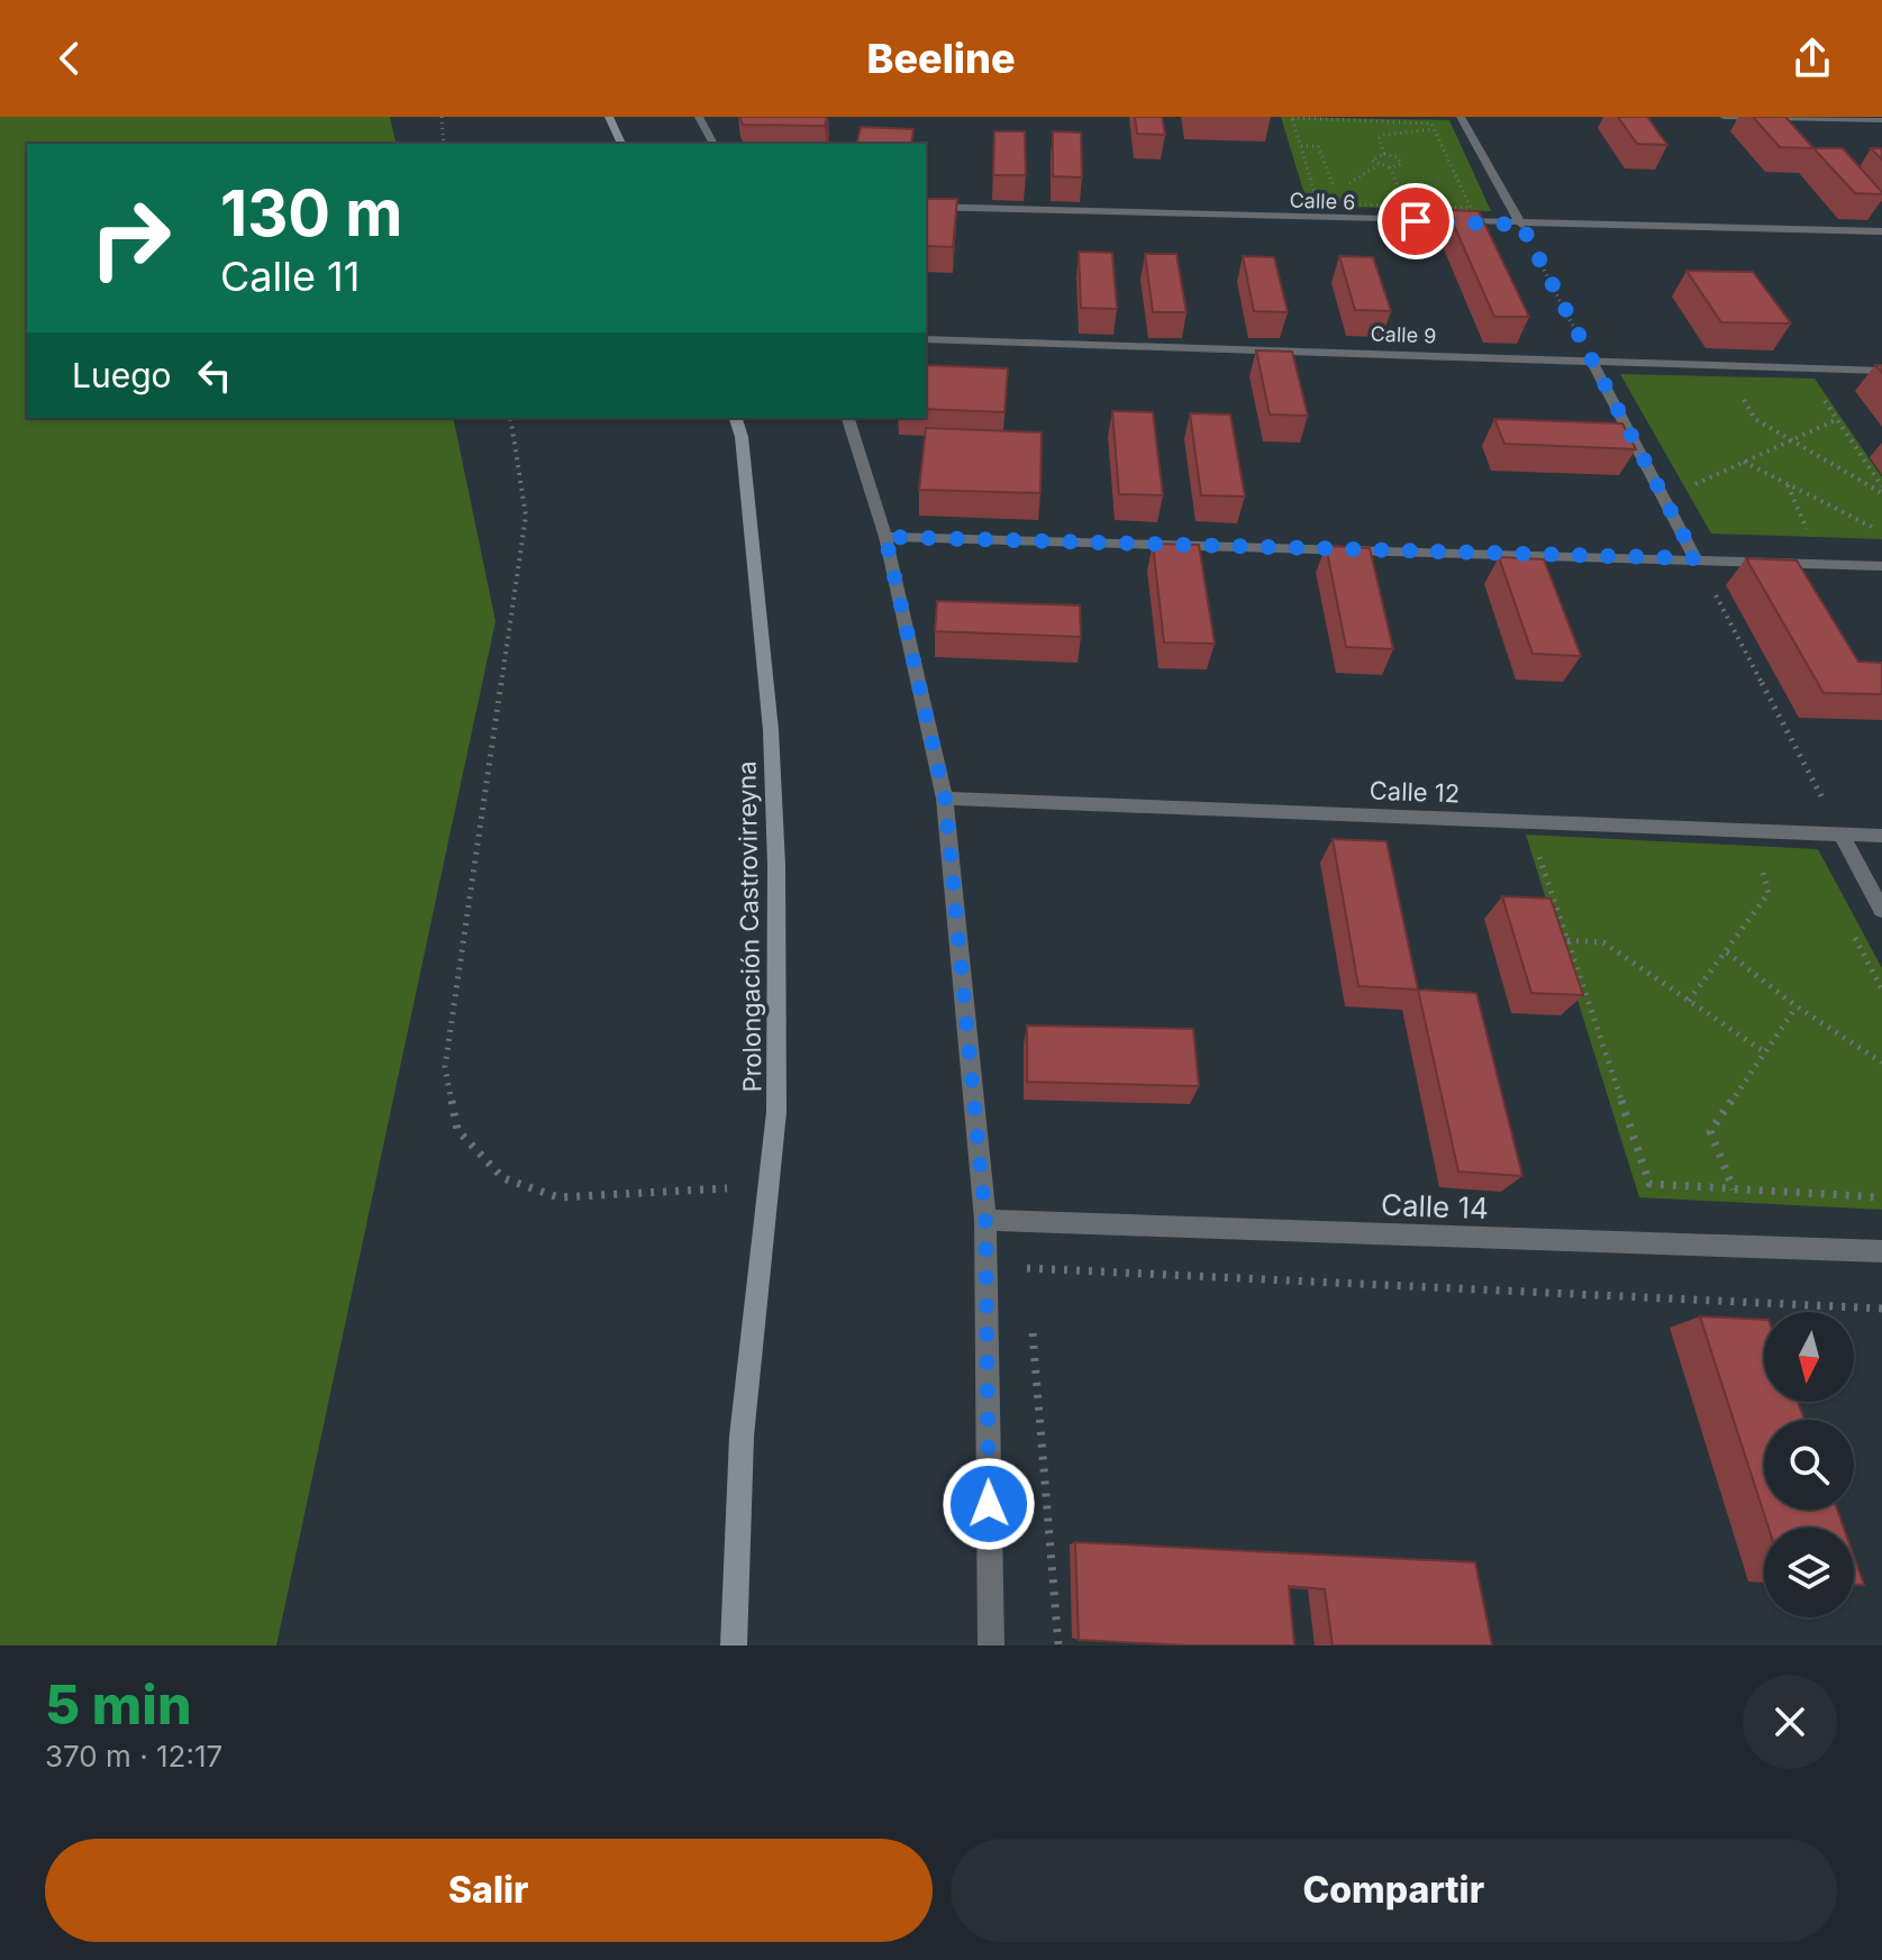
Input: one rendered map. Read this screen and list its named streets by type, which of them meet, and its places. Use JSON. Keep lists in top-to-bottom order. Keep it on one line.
{"streets":{"main road":["Prolongación Castrovirreyna"],"street":["Calle 6","Calle 9","Calle 12","Calle 14"]},"north":"bottom","page":{"header":"Beeline","turn":["130 m","Calle 11"],"then":"Luego","heading":["5 min","370 m · 12:17"],"buttons":["Salir","Compartir"]}}
